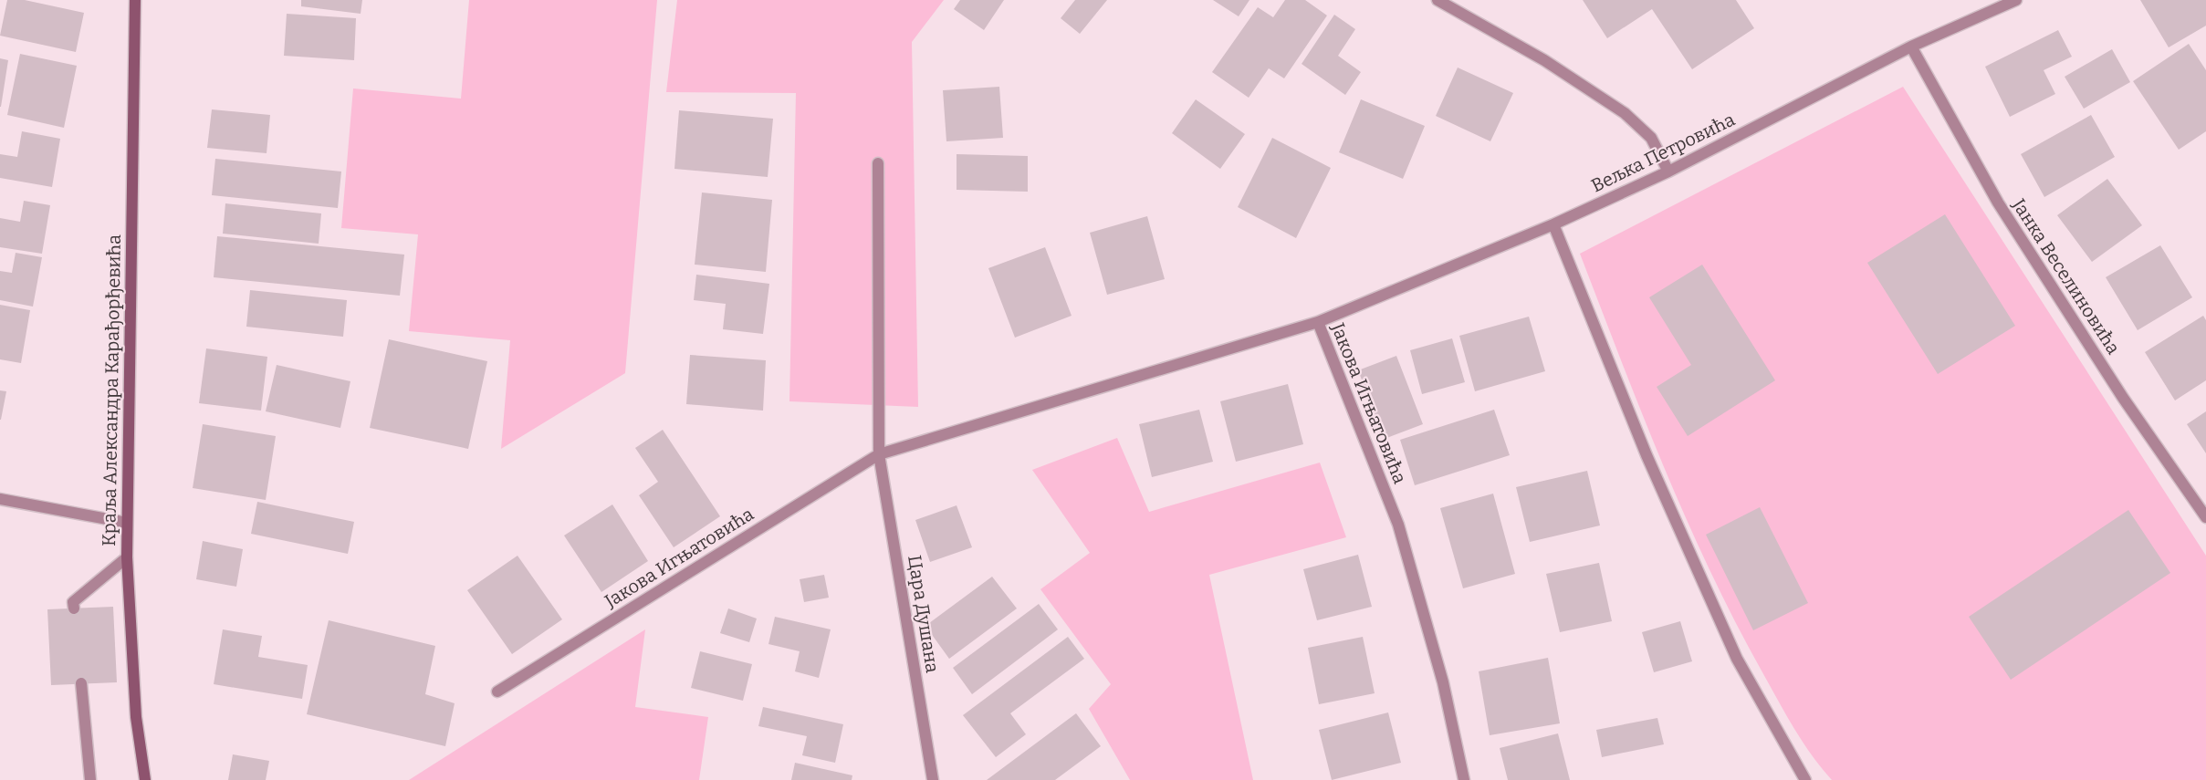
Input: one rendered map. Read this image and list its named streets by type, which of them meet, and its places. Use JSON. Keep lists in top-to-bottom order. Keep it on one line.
{"streets":{"street":["Вељка Петровића","Јанка Веселиновића","Краља Александра Карађорђевића","Јакова Игњатовића","Цара Душана"]},"crossings":[["Вељка Петровића","Јанка Веселиновића"],["Вељка Петровића","Јакова Игњатовића"],["Јакова Игњатовића","Цара Душана"]]}
